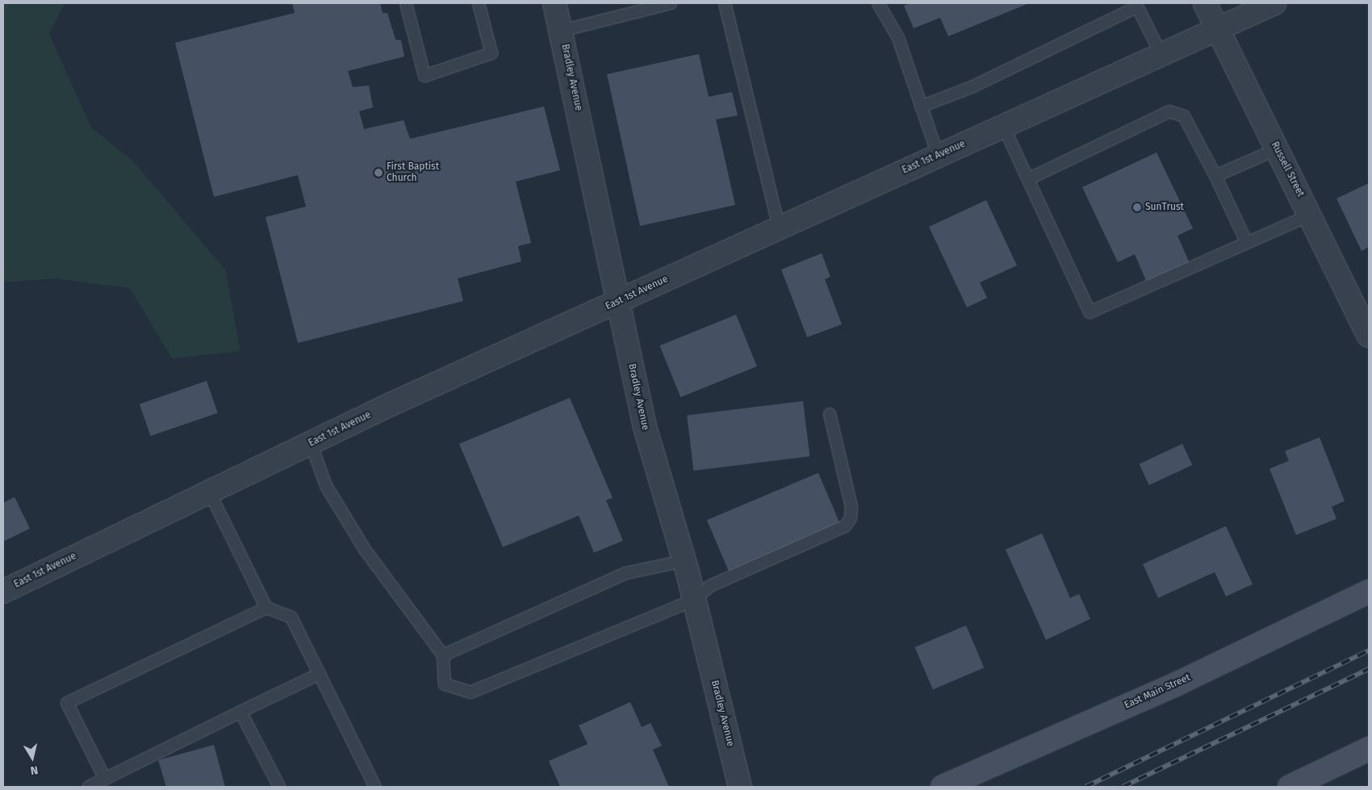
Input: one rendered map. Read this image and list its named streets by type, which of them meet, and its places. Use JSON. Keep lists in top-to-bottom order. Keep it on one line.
{"streets":{"main road":["East Main Street"],"street":["Bradley Avenue","East 1st Avenue","Russell Street"]},"crossings":[["Bradley Avenue","East 1st Avenue"],["East 1st Avenue","Russell Street"]],"places":["First Baptist Church","SunTrust"],"north":"bottom"}
